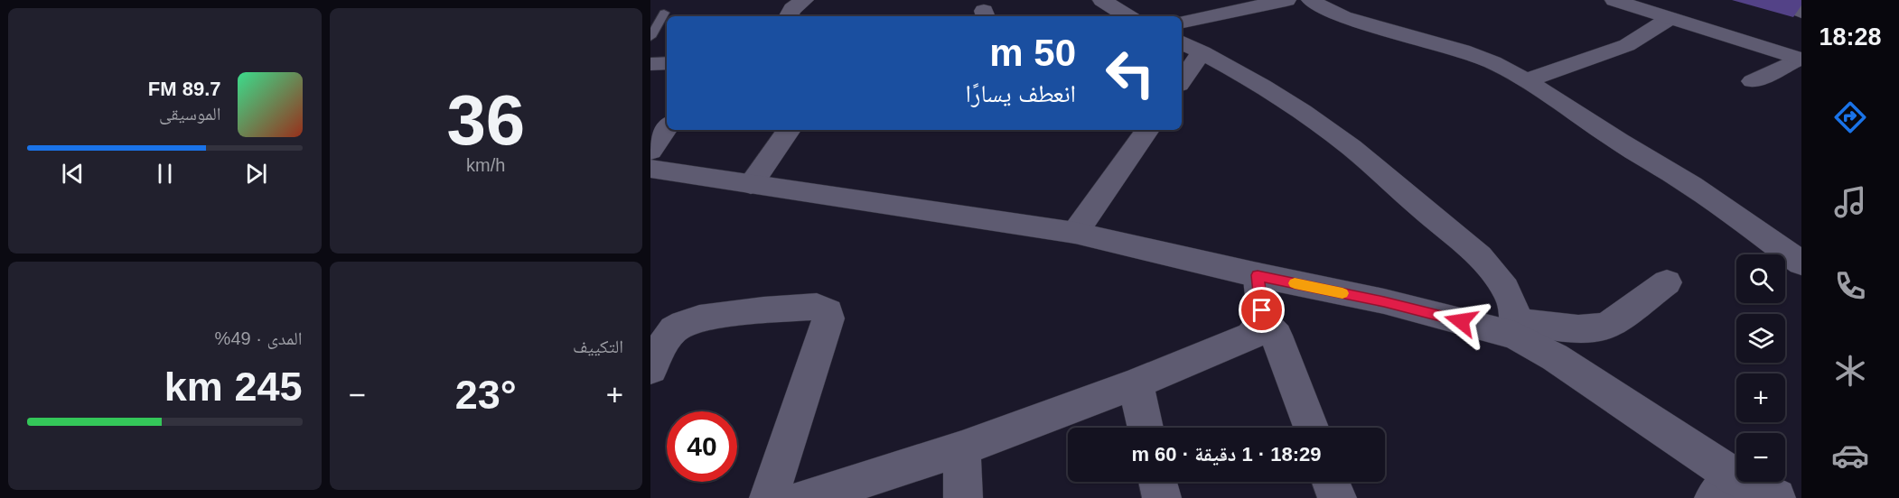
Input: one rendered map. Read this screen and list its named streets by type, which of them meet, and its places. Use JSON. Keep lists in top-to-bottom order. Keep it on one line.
{"page":{"tabs":"18:28","tile":[["36","km/h"],"التكييف",["المدى · 49%","245 km"]],"turn":["50 m","انعطف يسارًا"],"song":["89.7 FM","الموسيقى"],"map_buttons":["+","−"],"heat":["−","23°","+"],"limit":"40","trip":"18:29 · 1 دقيقة · 60 m"}}
